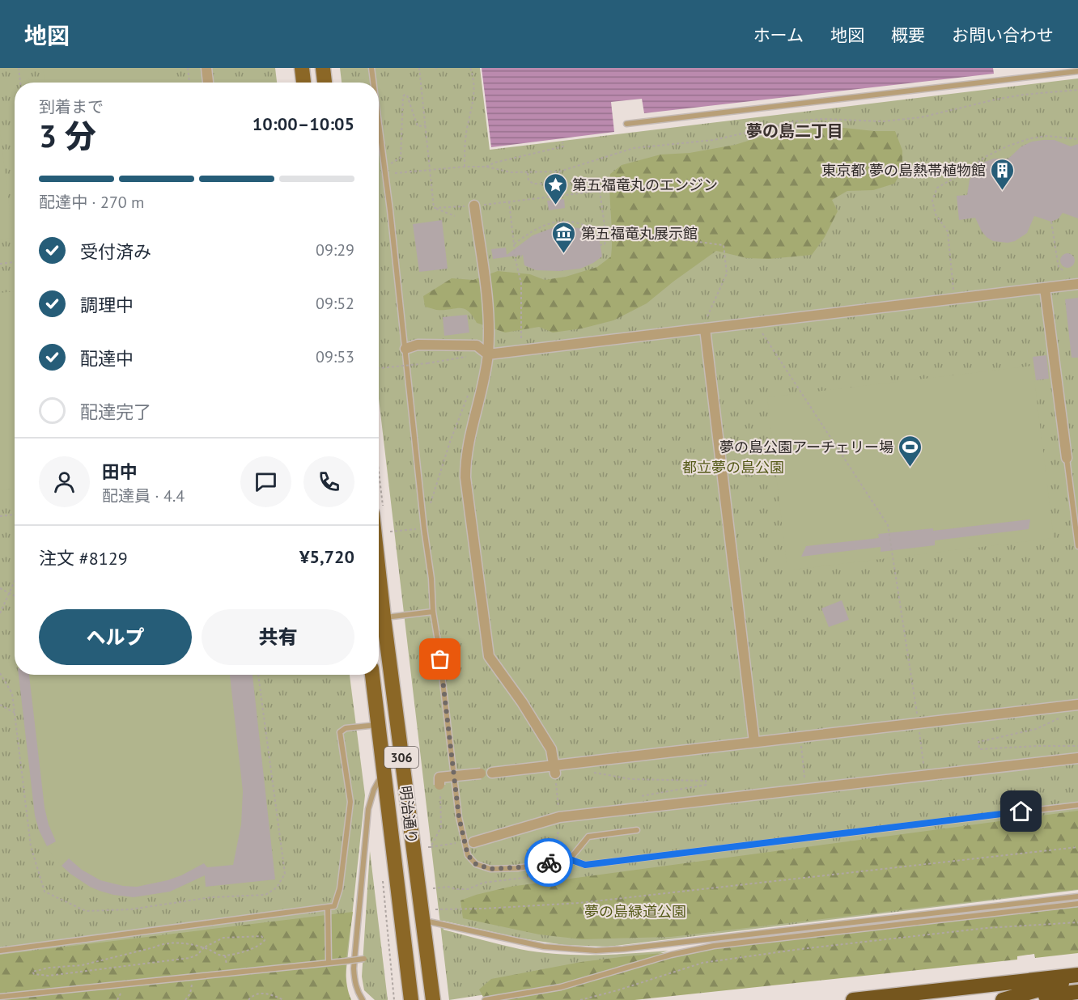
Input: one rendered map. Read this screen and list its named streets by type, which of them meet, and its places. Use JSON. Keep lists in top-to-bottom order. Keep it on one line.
{"streets":{"main road":["306","明治通り"]},"districts":["夢の島二丁目"],"parks":["都立夢の島公園","夢の島緑道公園"],"places":{"building":["東京都 夢の島熱帯植物館"],"place":["第五福竜丸のエンジン"],"museum":["第五福竜丸展示館"],"sports":["夢の島公園アーチェリー場"]},"page":{"header":"地図","nav":["ホーム","地図","概要","お問い合わせ"],"heading":["3 分","到着まで","10:00–10:05"],"panel":["田中","配達員 · 4.4","注文 #8129","¥5,720"],"bar":"配達中 · 270 m","list":[["受付済み","09:29"],["調理中","09:52"],["配達中","09:53"],"配達完了"],"buttons":["ヘルプ","共有"]}}
